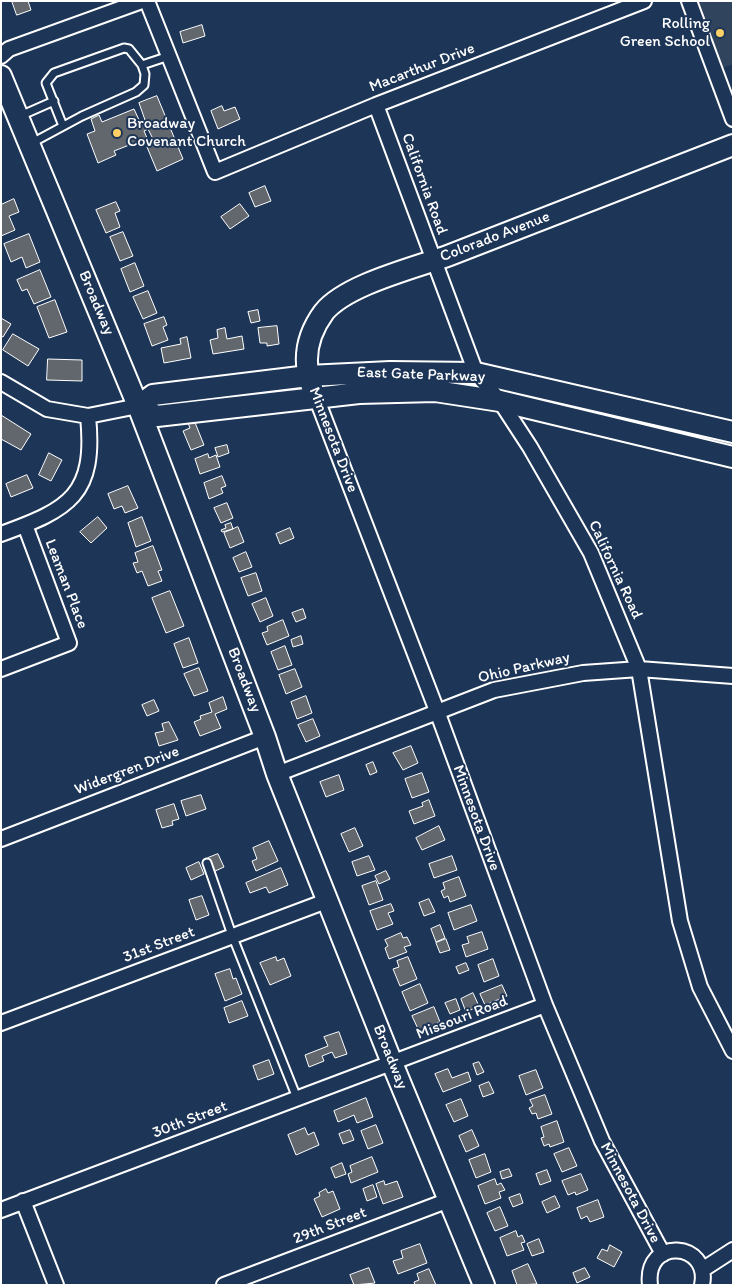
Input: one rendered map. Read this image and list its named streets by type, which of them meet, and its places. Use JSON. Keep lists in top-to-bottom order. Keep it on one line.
{"streets":{"street":["Macarthur Drive","California Road","Colorado Avenue","Broadway","East Gate Parkway","Minnesota Drive","Leaman Place","Ohio Parkway","Widergren Drive","31st Street","Missouri Road","30th Street","29th Street"]},"crossings":[["Macarthur Drive","California Road"],["California Road","Colorado Avenue"],["California Road","East Gate Parkway"],["California Road","Ohio Parkway"],["Colorado Avenue","East Gate Parkway"],["Colorado Avenue","Minnesota Drive"],["Broadway","East Gate Parkway"],["Broadway","Ohio Parkway"],["Broadway","Widergren Drive"],["Broadway","31st Street"],["Broadway","Missouri Road"],["Broadway","30th Street"],["Broadway","29th Street"],["East Gate Parkway","Minnesota Drive"],["Minnesota Drive","Ohio Parkway"],["Minnesota Drive","Missouri Road"],["Missouri Road","30th Street"]],"places":["Rolling Green School","Broadway Covenant Church"]}
